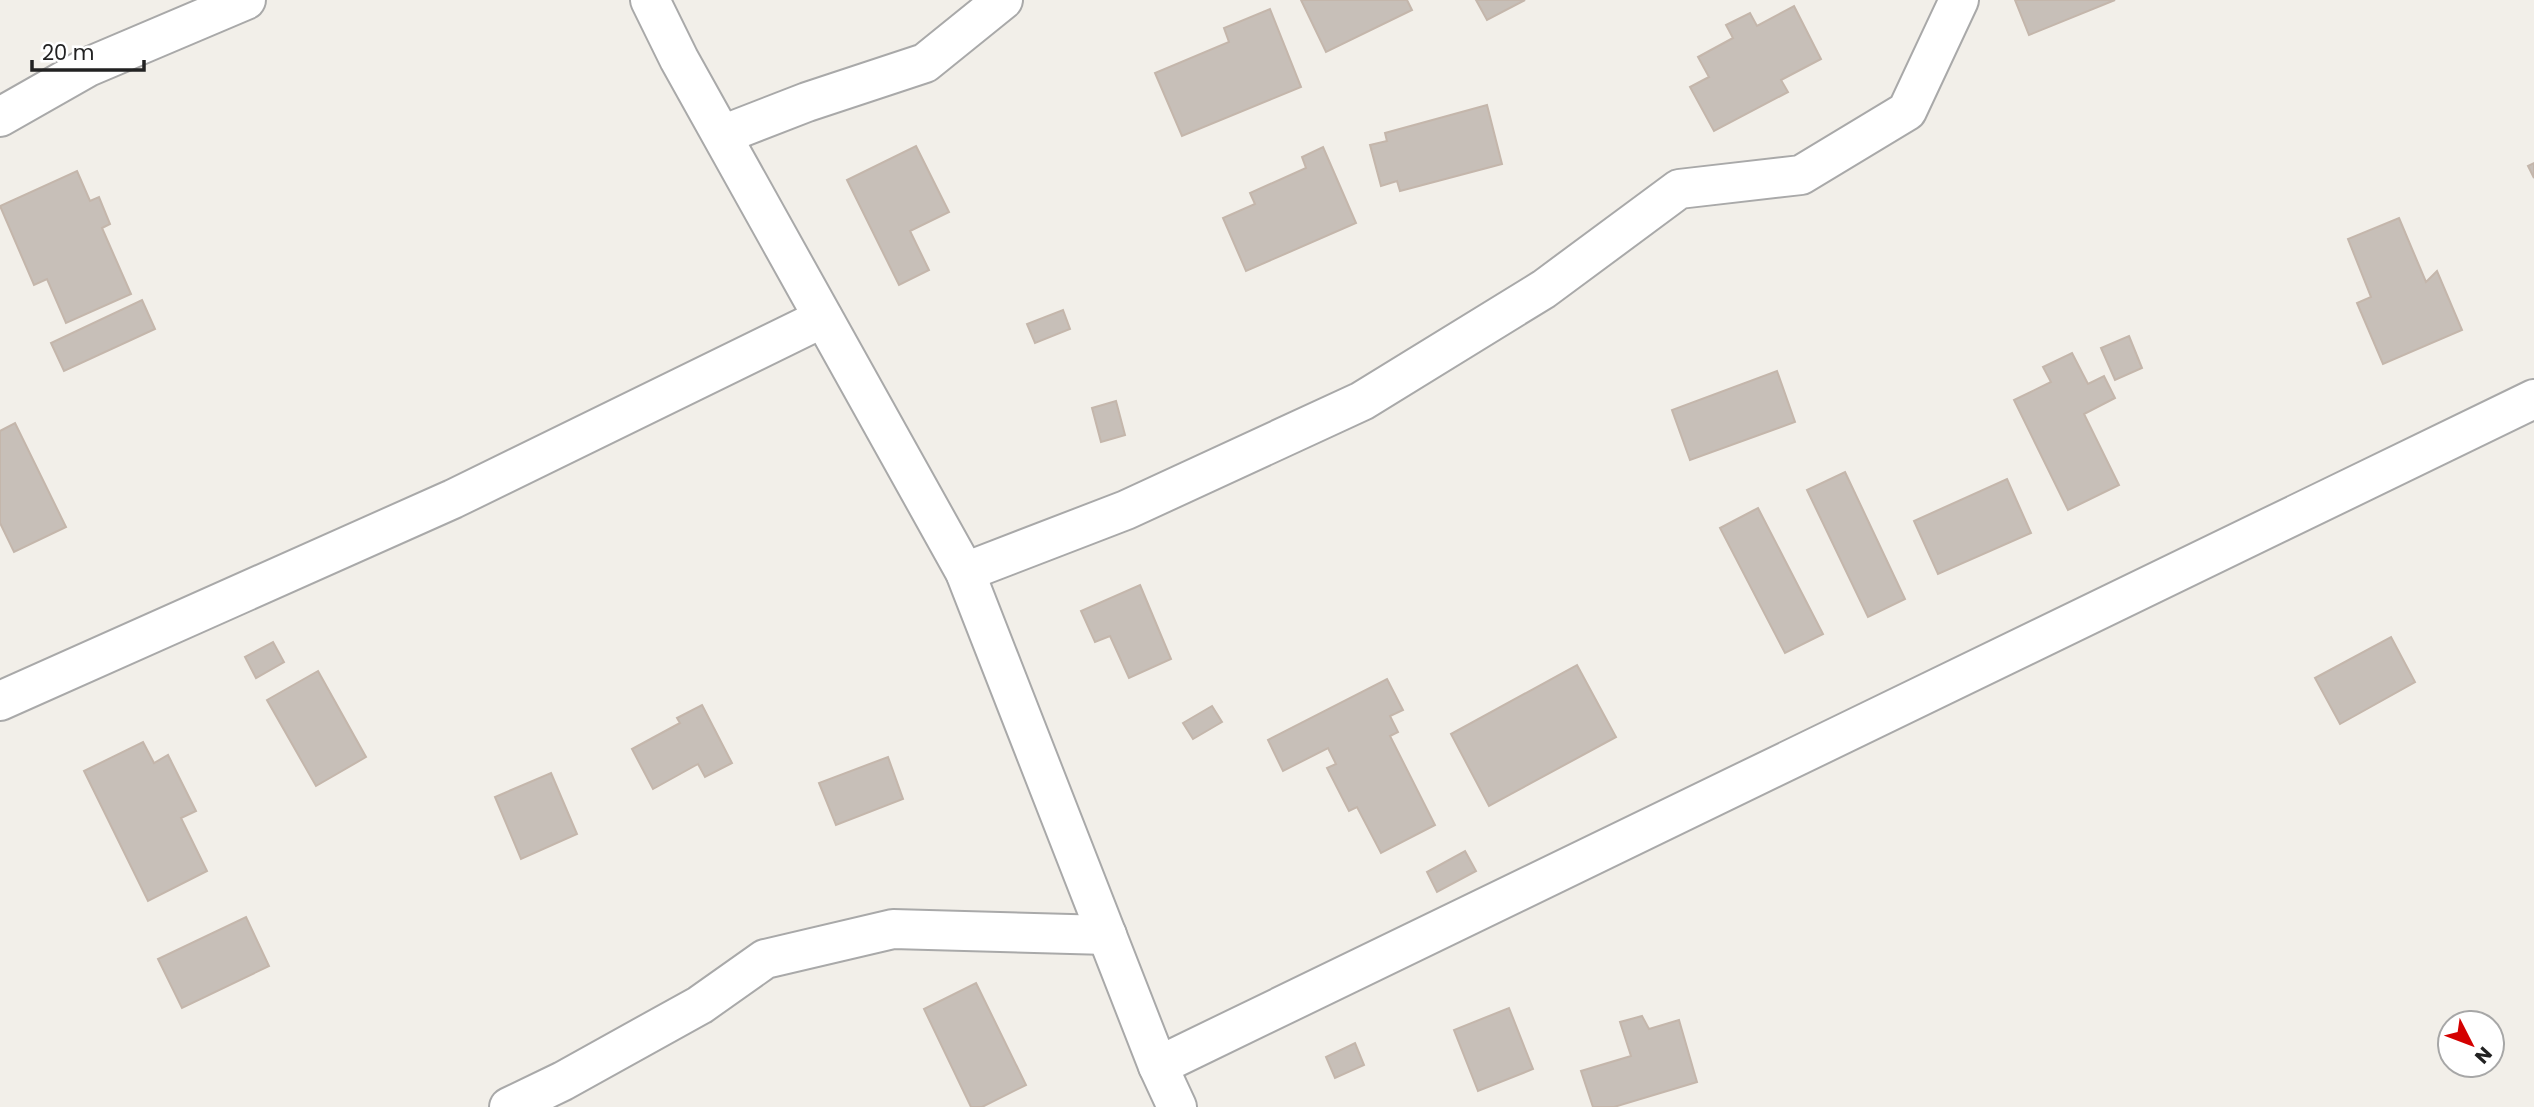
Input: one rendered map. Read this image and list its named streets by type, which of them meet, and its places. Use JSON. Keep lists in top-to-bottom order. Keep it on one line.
{"scale_bar":"20 m","north":"bottom right"}
